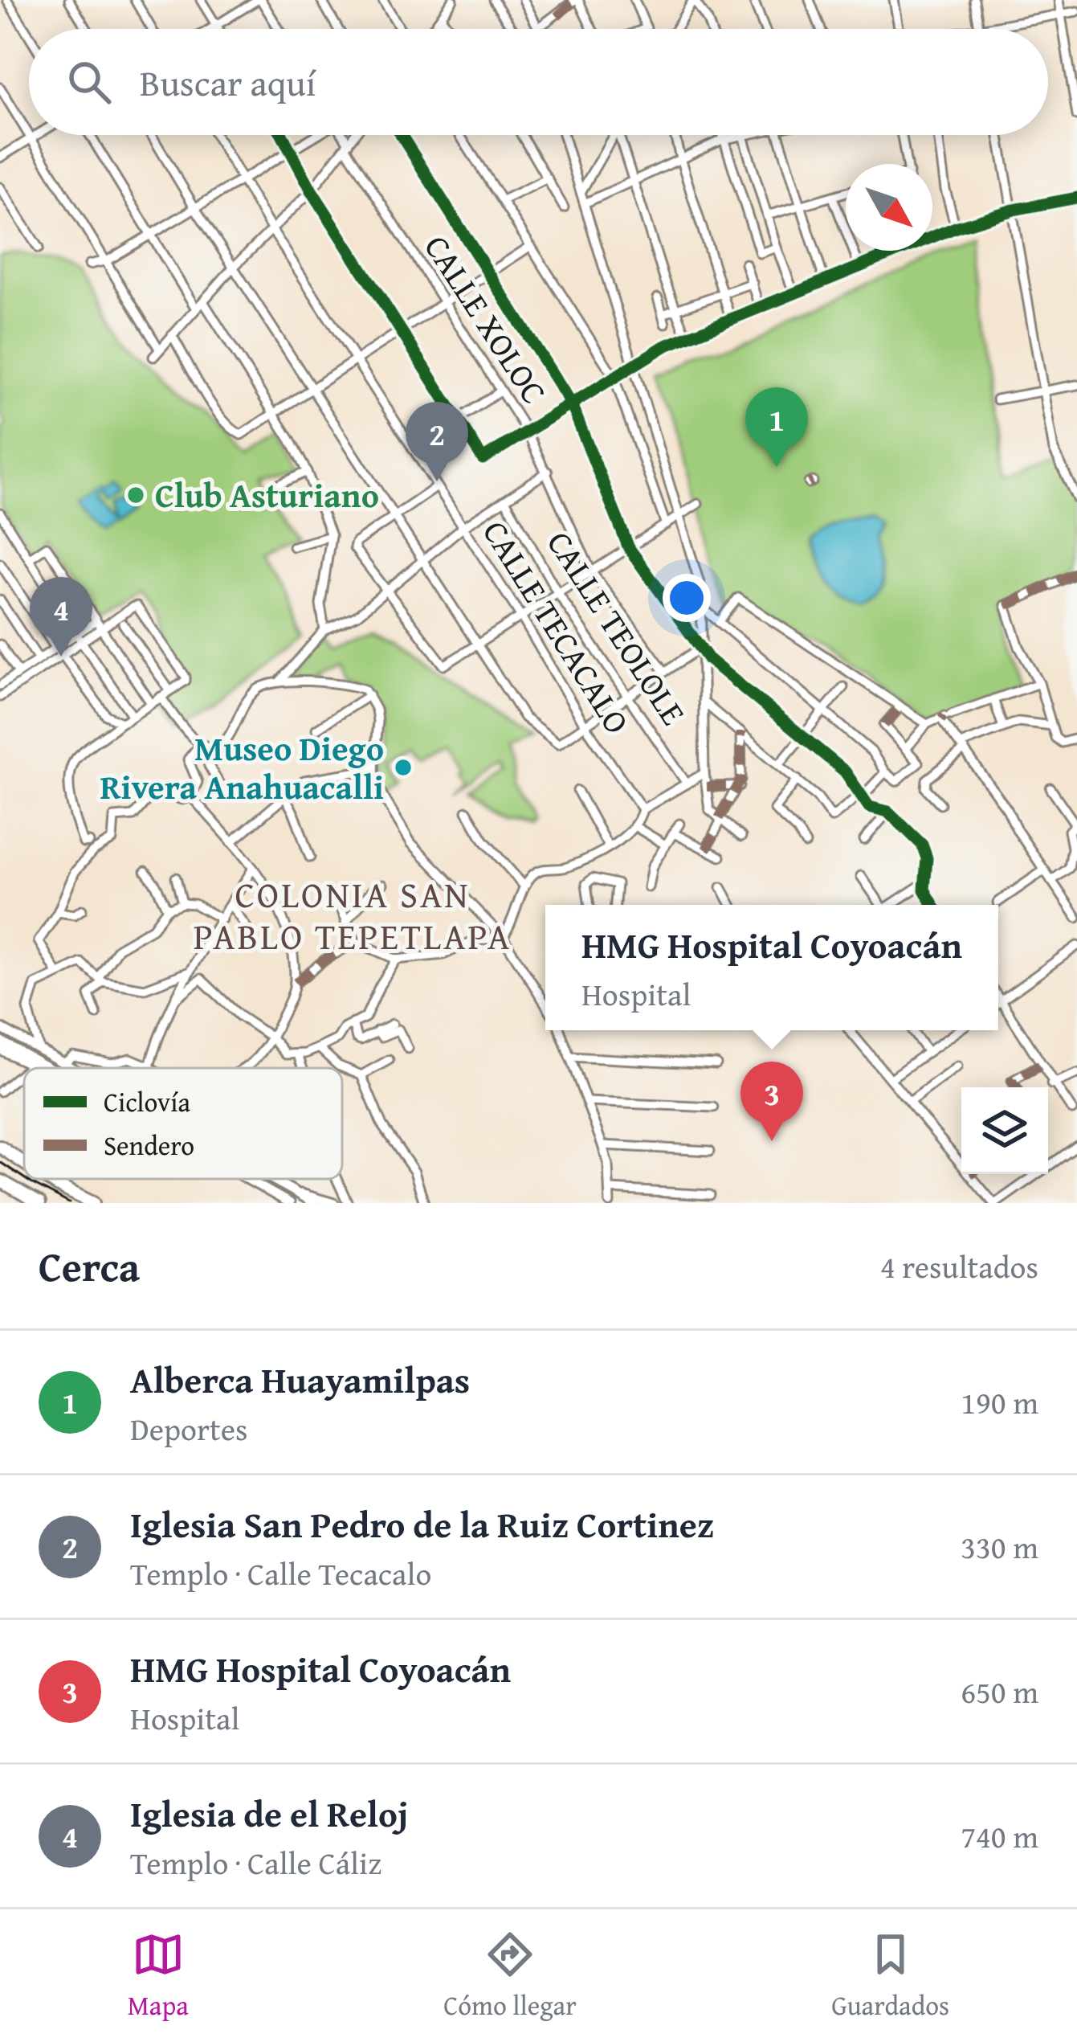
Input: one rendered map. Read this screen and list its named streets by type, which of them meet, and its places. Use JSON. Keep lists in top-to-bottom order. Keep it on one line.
{"streets":{"street":["CALLE XOLOC","CALLE TECACALO","CALLE TEOLOLE"]},"districts":["COLONIA SAN PABLO TEPETLAPA"],"places":["Club Asturiano","Museo Diego Rivera Anahuacalli"],"legend":["Ciclovía","Sendero"],"north":"bottom right","page":{"search":"Buscar aquí","pins":["1","2","4","3"],"popup":["HMG Hospital Coyoacán","Hospital"],"heading":["Cerca","4 resultados"],"list":[{"mark":"1","name":"Alberca Huayamilpas","note":"Deportes","value":"190 m"},{"mark":"2","name":"Iglesia San Pedro de la Ruiz Cortinez","note":"Templo · Calle Tecacalo","value":"330 m"},{"mark":"3","name":"HMG Hospital Coyoacán","note":"Hospital","value":"650 m"},{"mark":"4","name":"Iglesia de el Reloj","note":"Templo · Calle Cáliz","value":"740 m"}],"nav":["Mapa","Cómo llegar","Guardados"]}}
